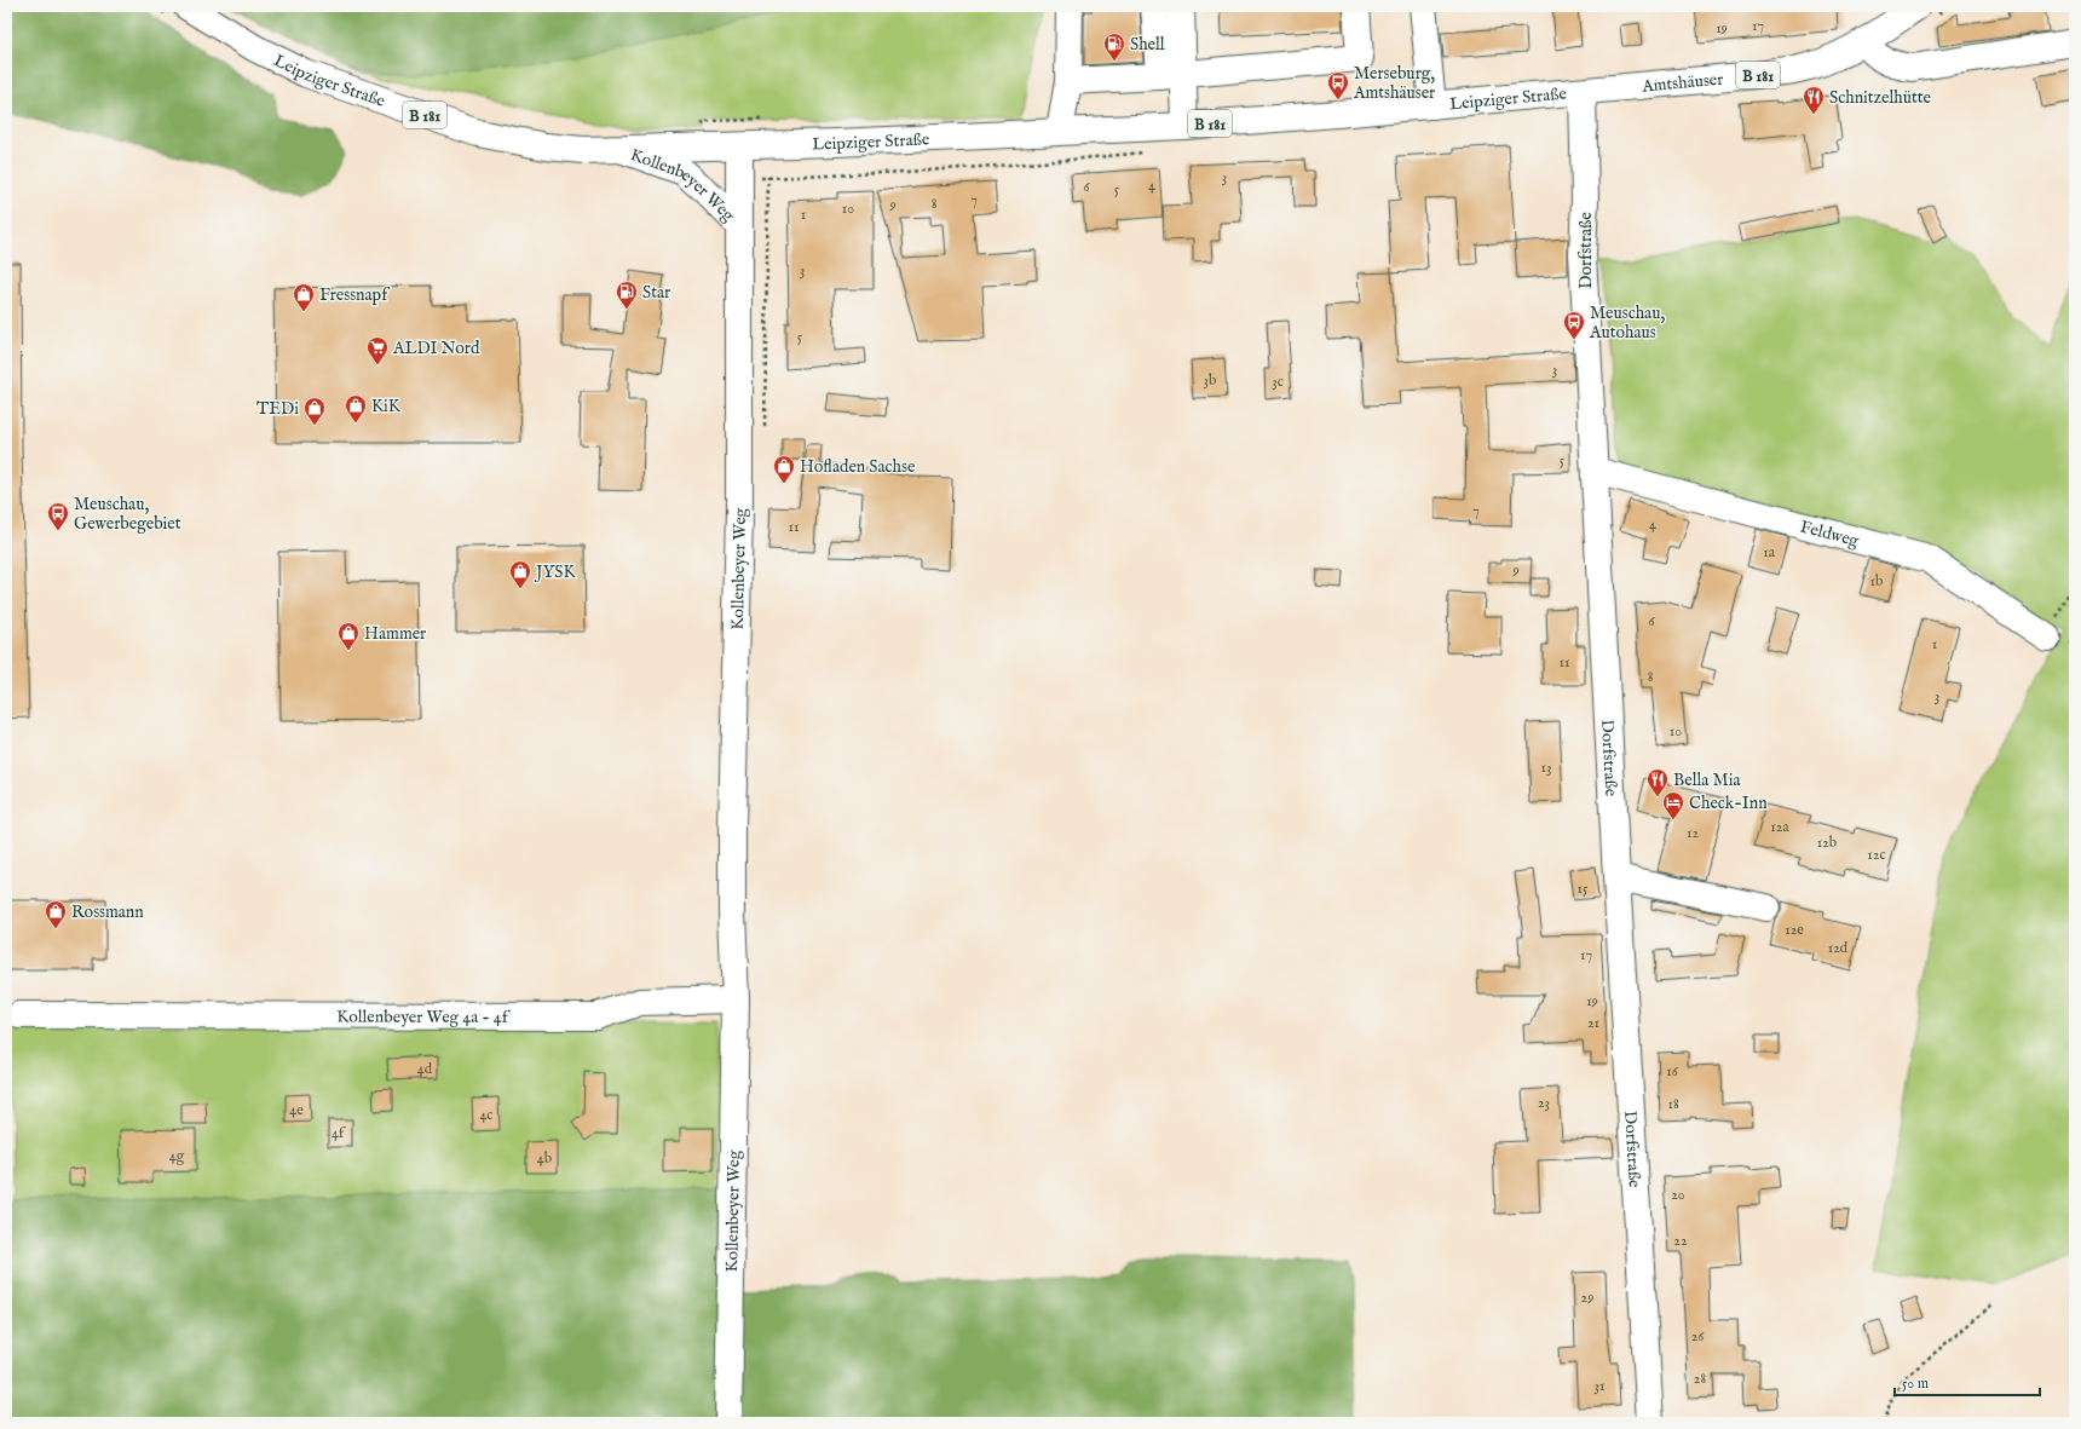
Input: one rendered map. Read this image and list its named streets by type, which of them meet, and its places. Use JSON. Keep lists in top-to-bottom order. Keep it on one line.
{"streets":{"street":["B 181","Leipziger Straße","Amtshäuser","Kollenbeyer Weg","Dorfstraße","Feldweg","Kollenbeyer Weg 4a - 4f"]},"crossings":[["Leipziger Straße","Amtshäuser"],["Leipziger Straße","Kollenbeyer Weg"],["Leipziger Straße","Dorfstraße"],["Amtshäuser","Dorfstraße"],["Kollenbeyer Weg","Kollenbeyer Weg 4a - 4f"],["Dorfstraße","Feldweg"]],"places":{"fuel station":["Shell","Star"],"bus stop":["Merseburg, Amtshäuser","Meuschau, Autohaus","Meuschau, Gewerbegebiet"],"restaurant":["Schnitzelhütte","Bella Mia"],"shop":["Fressnapf","KiK","TEDi","Hofladen Sachse","JYSK","Hammer","Rossmann"],"supermarket":["ALDI Nord"],"hotel":["Check-Inn"]},"house_numbers":["17","19","3","4","6","5","7","8","9","10","1","3","5","3","3b","3c","5","7","4","11","1a","9","1b","6","1","11","8","3","10","13","12a","12","12b","12c","15","12e","12d","17","19","21","4d","16","23","18","4e","4c","4f","4g","4b","20","22","29","26","28","31"],"scale_bar":"50 m"}
